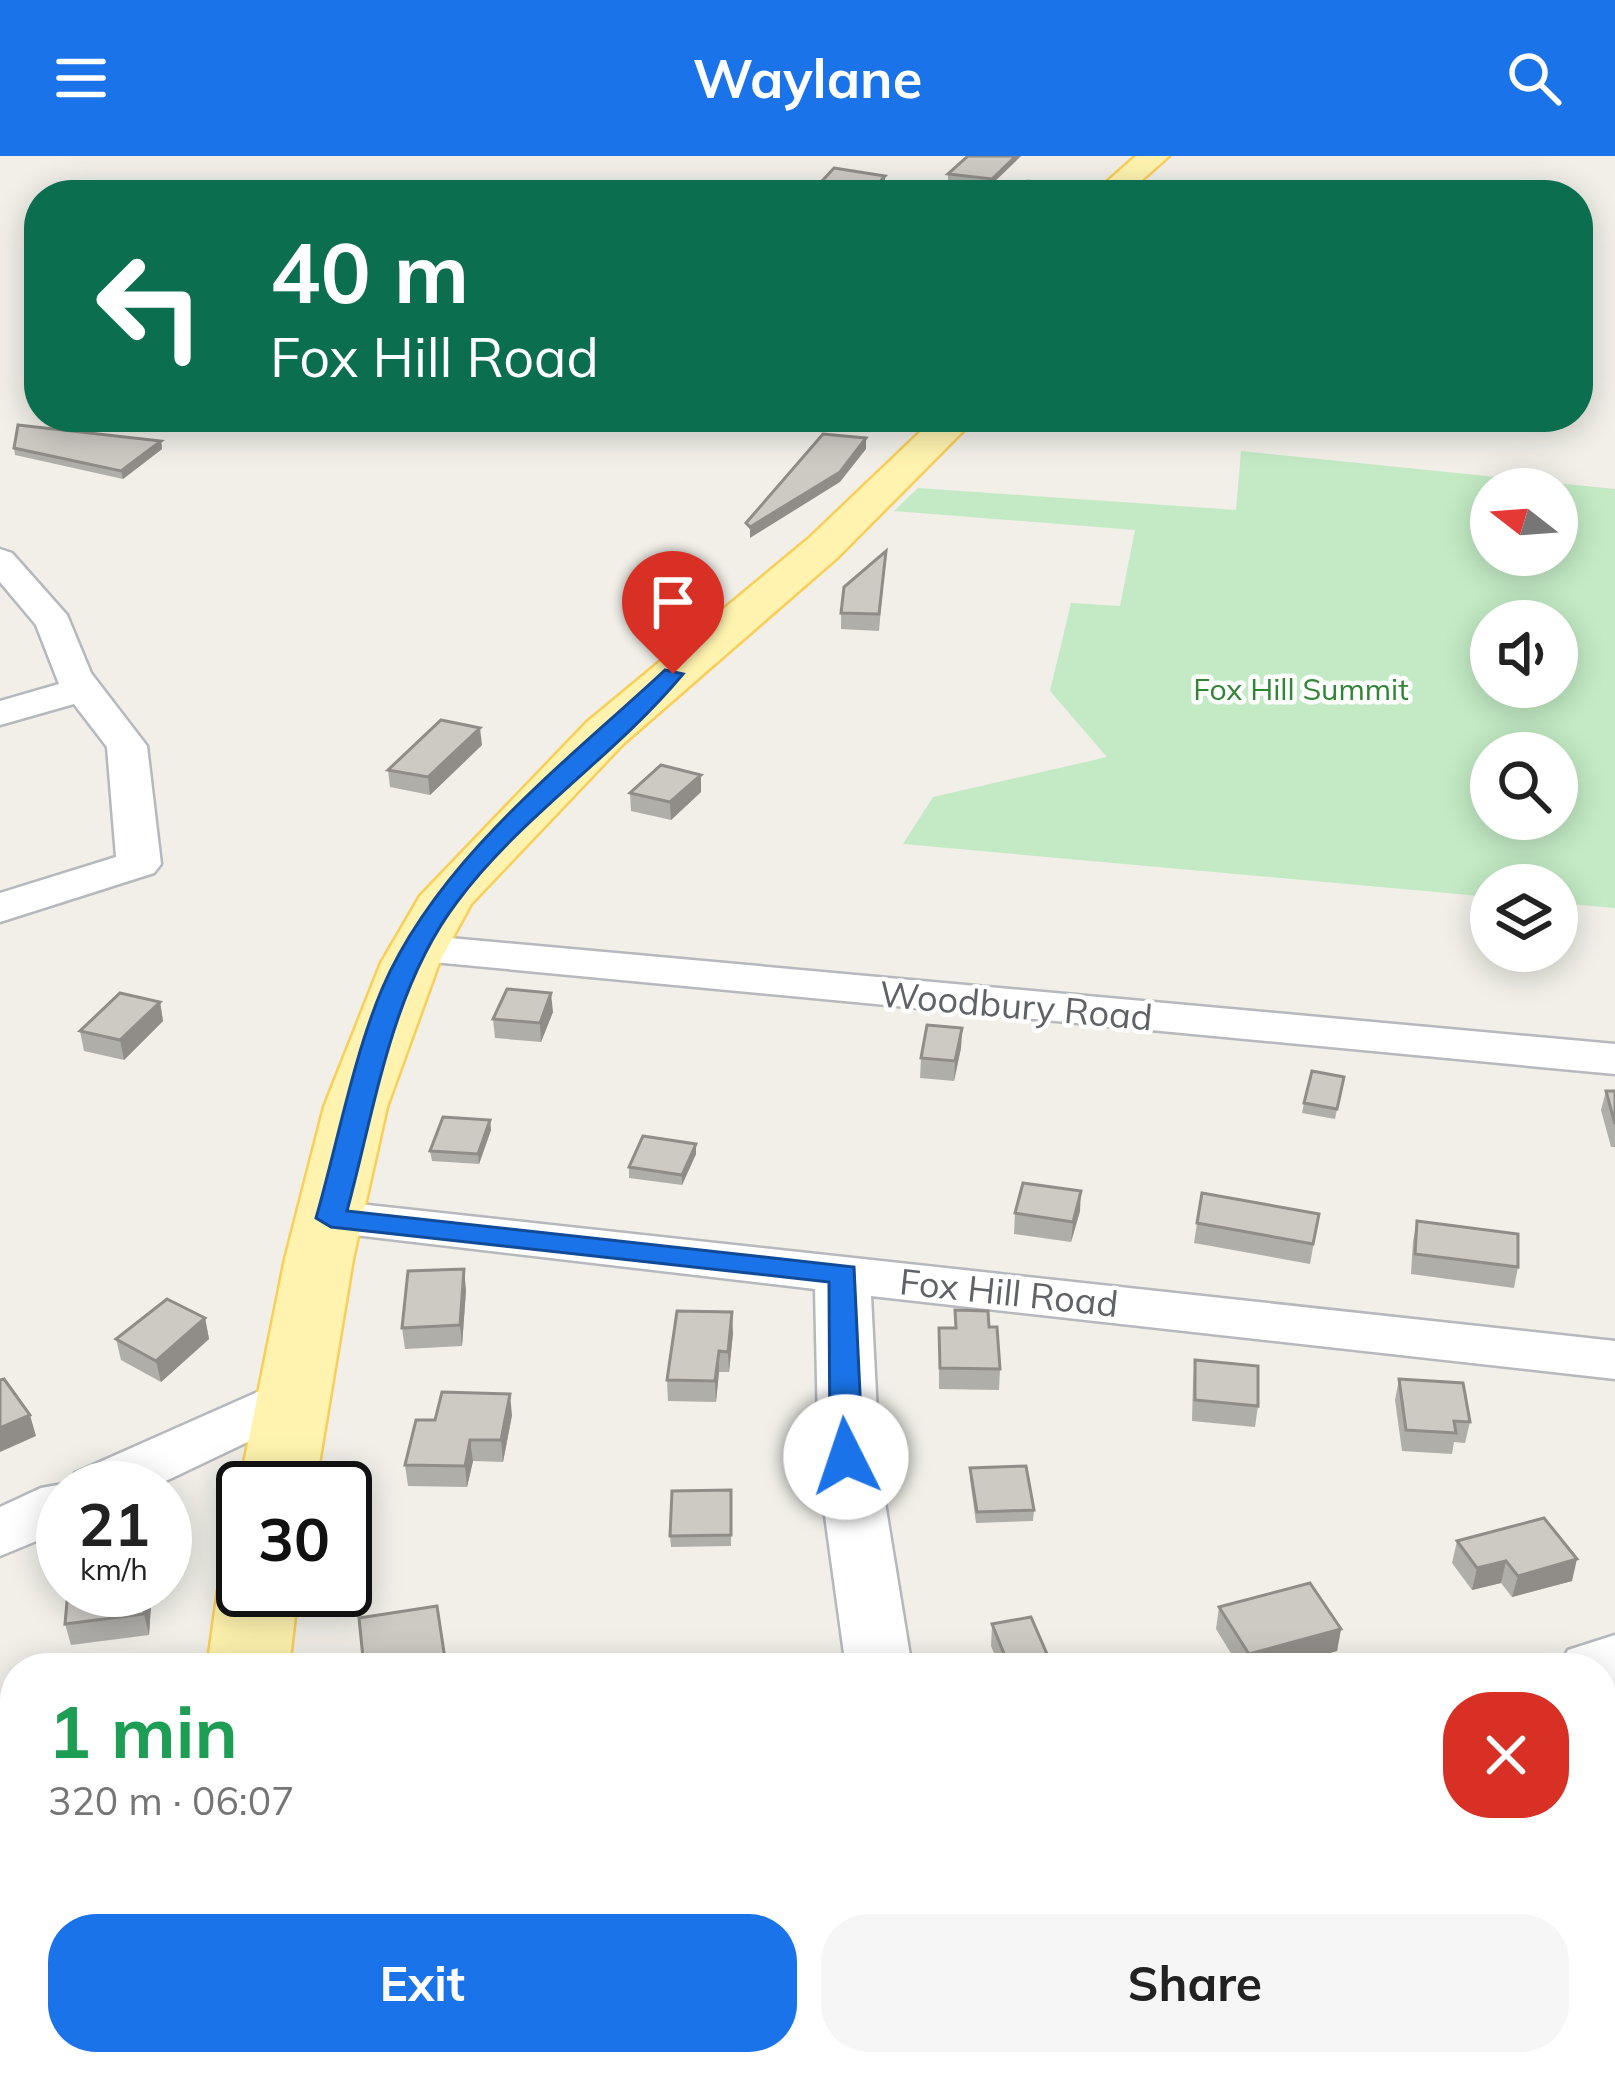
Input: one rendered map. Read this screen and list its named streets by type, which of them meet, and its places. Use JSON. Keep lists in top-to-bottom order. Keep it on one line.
{"streets":{"street":["Woodbury Road","Fox Hill Road"]},"parks":["Fox Hill Summit"],"north":"left","page":{"header":"Waylane","turn":["40 m","Fox Hill Road"],"speed":"21 km/h","limit":"30","heading":["1 min","320 m · 06:07"],"buttons":["Exit","Share"]}}
